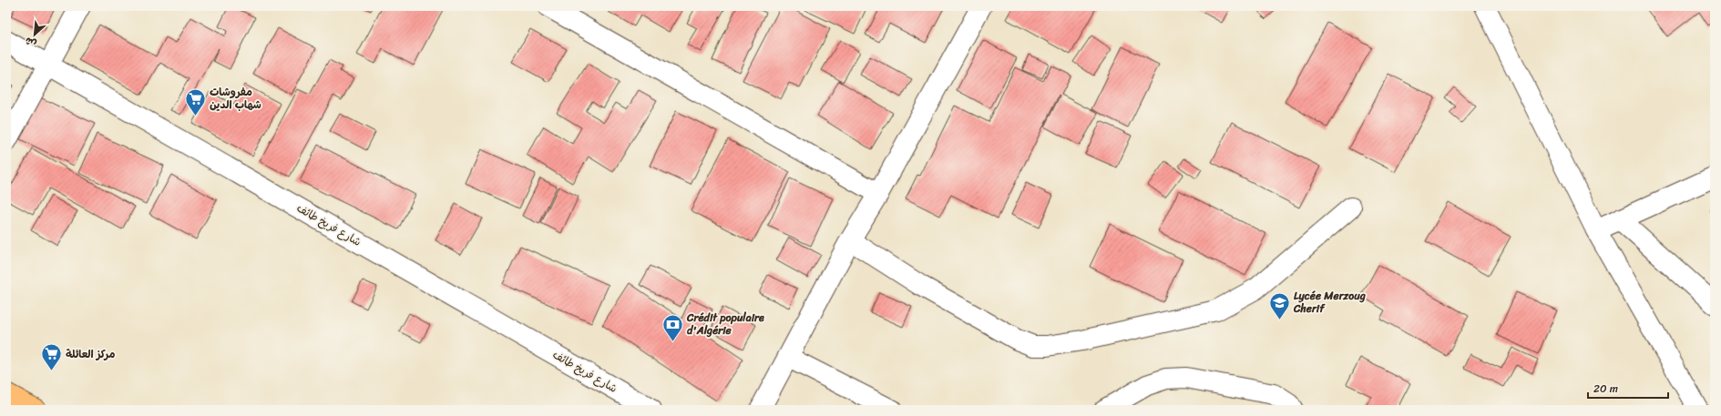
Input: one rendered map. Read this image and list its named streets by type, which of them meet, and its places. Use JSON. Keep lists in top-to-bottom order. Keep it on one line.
{"streets":{"street":["شارع فريخ طائف"]},"places":{"supermarket":["مفروشات شهاب الدين","مركز العائلة"],"school or university":["Lycée Merzoug Cherif"],"bank":["Crédit populaire d'Algérie"]},"scale_bar":"20 m","north":"bottom left"}
